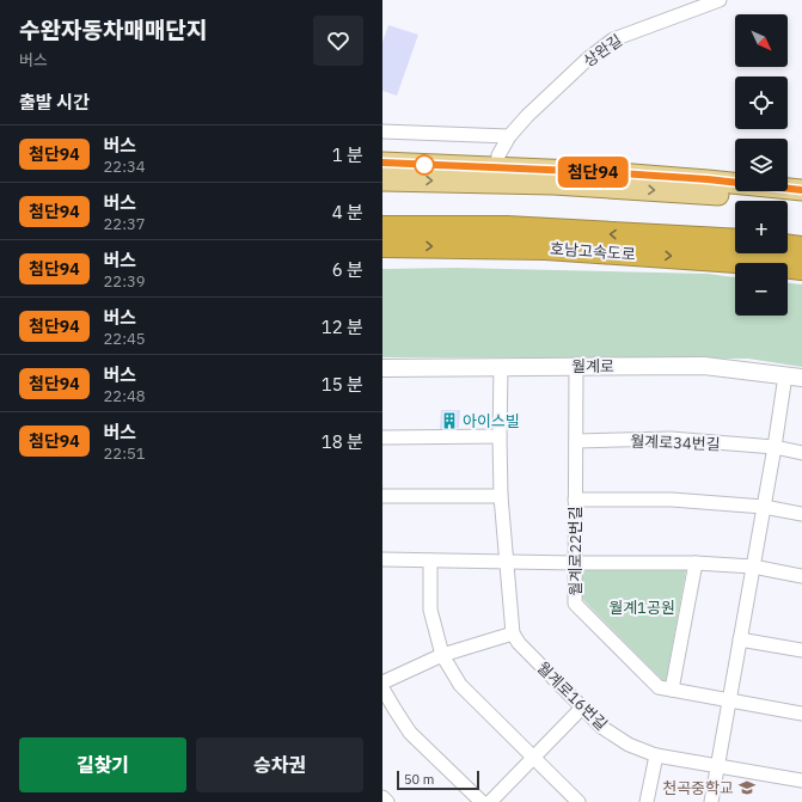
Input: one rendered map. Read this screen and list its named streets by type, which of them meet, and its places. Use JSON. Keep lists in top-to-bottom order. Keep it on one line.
{"streets":{"highway":["호남고속도로"],"street":["상완길","월계로","월계로34번길","월계로22번길","월계로16번길"]},"crossings":[["월계로","월계로22번길"],["월계로34번길","월계로22번길"]],"parks":["월계1공원"],"places":{"building":["아이스빌"],"school or university":["천곡중학교"]},"lines":["bus line 첨단94"],"scale_bar":"50 m","north":"bottom right","page":{"heading":[["수완자동차매매단지","버스"],"출발 시간"],"on_map":"첨단94","map_buttons":["+","−"],"list":[{"mark":"첨단94","name":"버스","note":"22:34","value":"1 분"},{"mark":"첨단94","name":"버스","note":"22:37","value":"4 분"},{"mark":"첨단94","name":"버스","note":"22:39","value":"6 분"},{"mark":"첨단94","name":"버스","note":"22:45","value":"12 분"},{"mark":"첨단94","name":"버스","note":"22:48","value":"15 분"},{"mark":"첨단94","name":"버스","note":"22:51","value":"18 분"}],"buttons":["길찾기","승차권"],"scale":"50 m"}}
